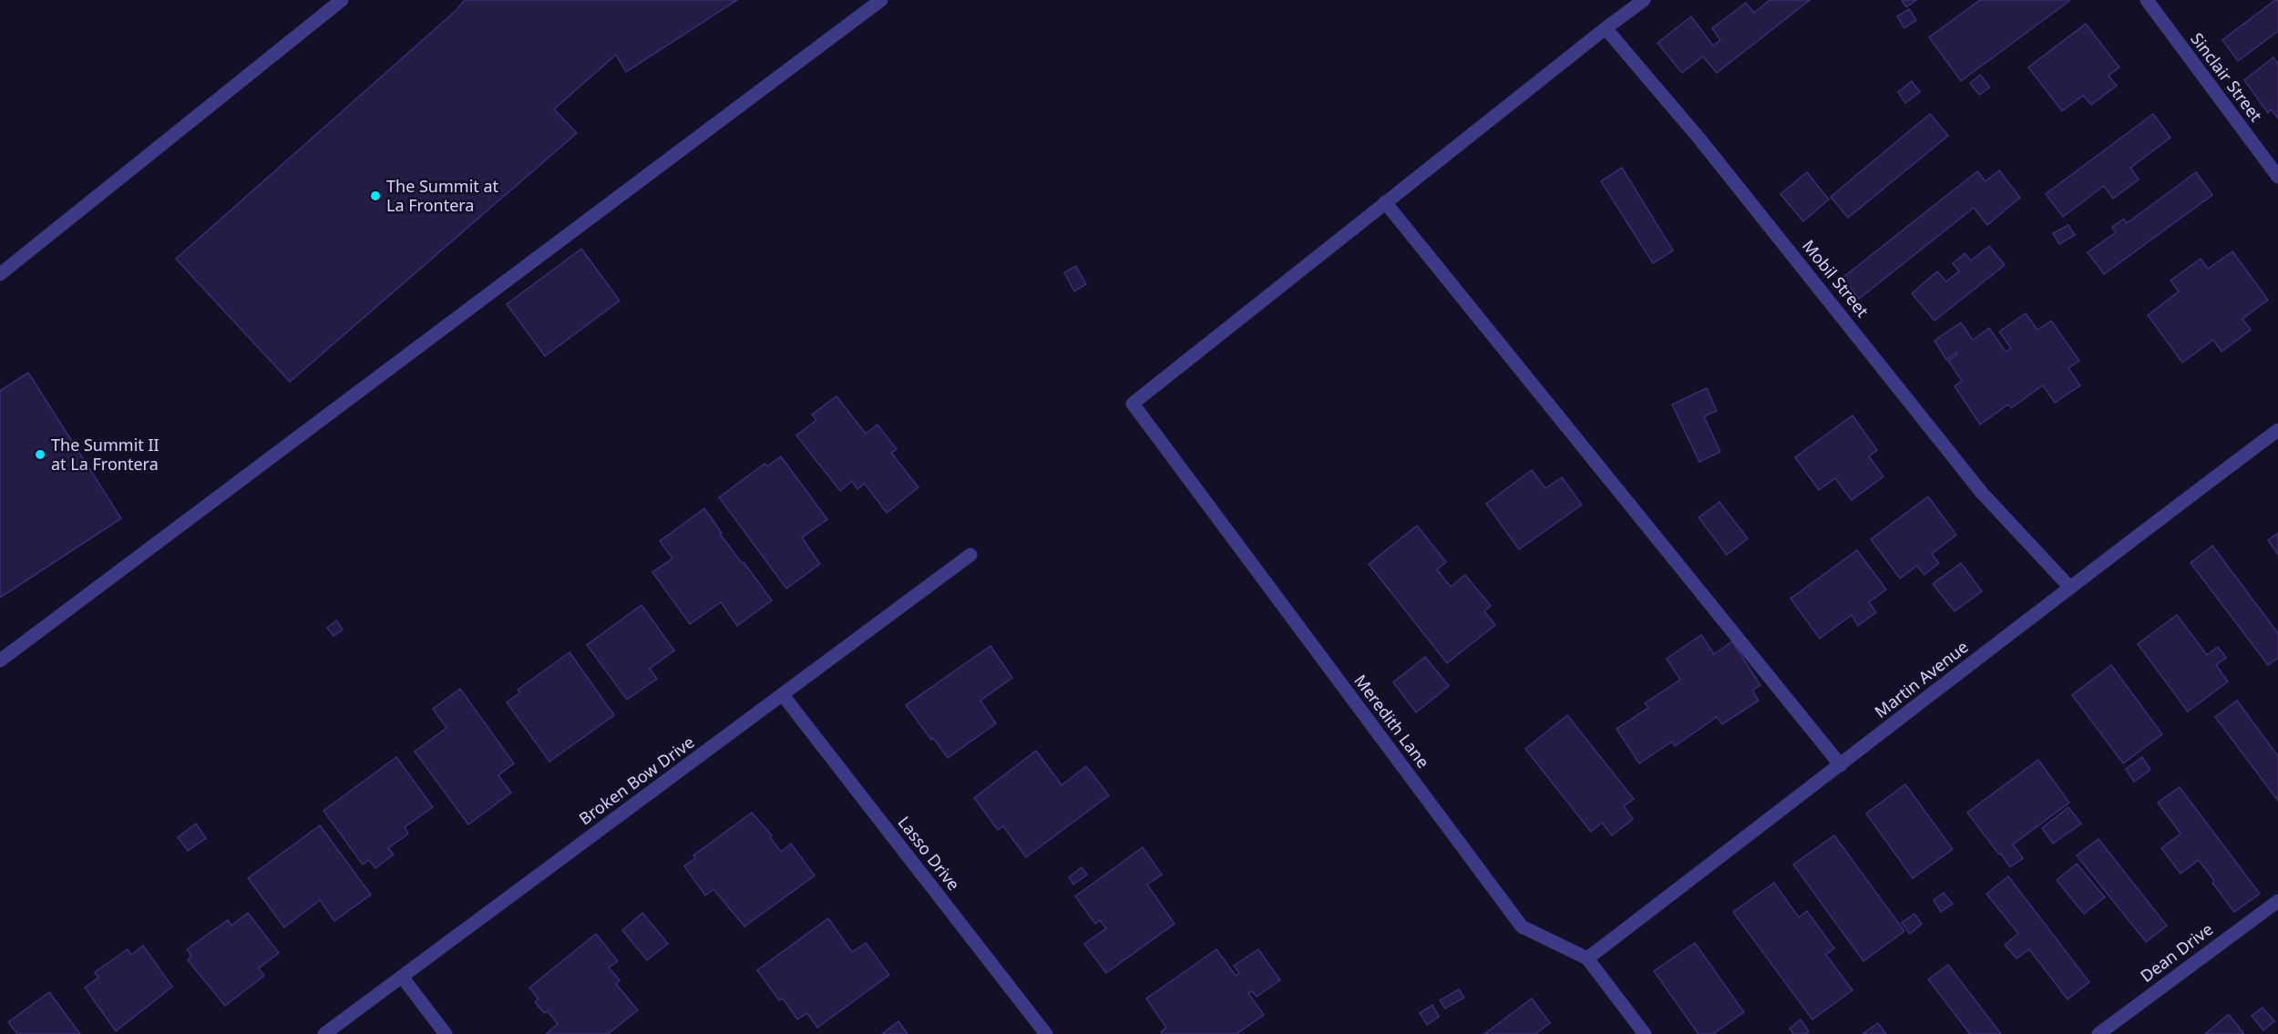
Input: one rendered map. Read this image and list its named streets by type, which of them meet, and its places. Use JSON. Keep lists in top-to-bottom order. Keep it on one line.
{"streets":{"street":["Sinclair Street","Mobil Street","Martin Avenue","Meredith Lane","Broken Bow Drive","Lasso Drive","Dean Drive"]},"crossings":[["Mobil Street","Martin Avenue"],["Martin Avenue","Meredith Lane"],["Broken Bow Drive","Lasso Drive"]],"places":["The Summit at La Frontera","The Summit II at La Frontera"]}
